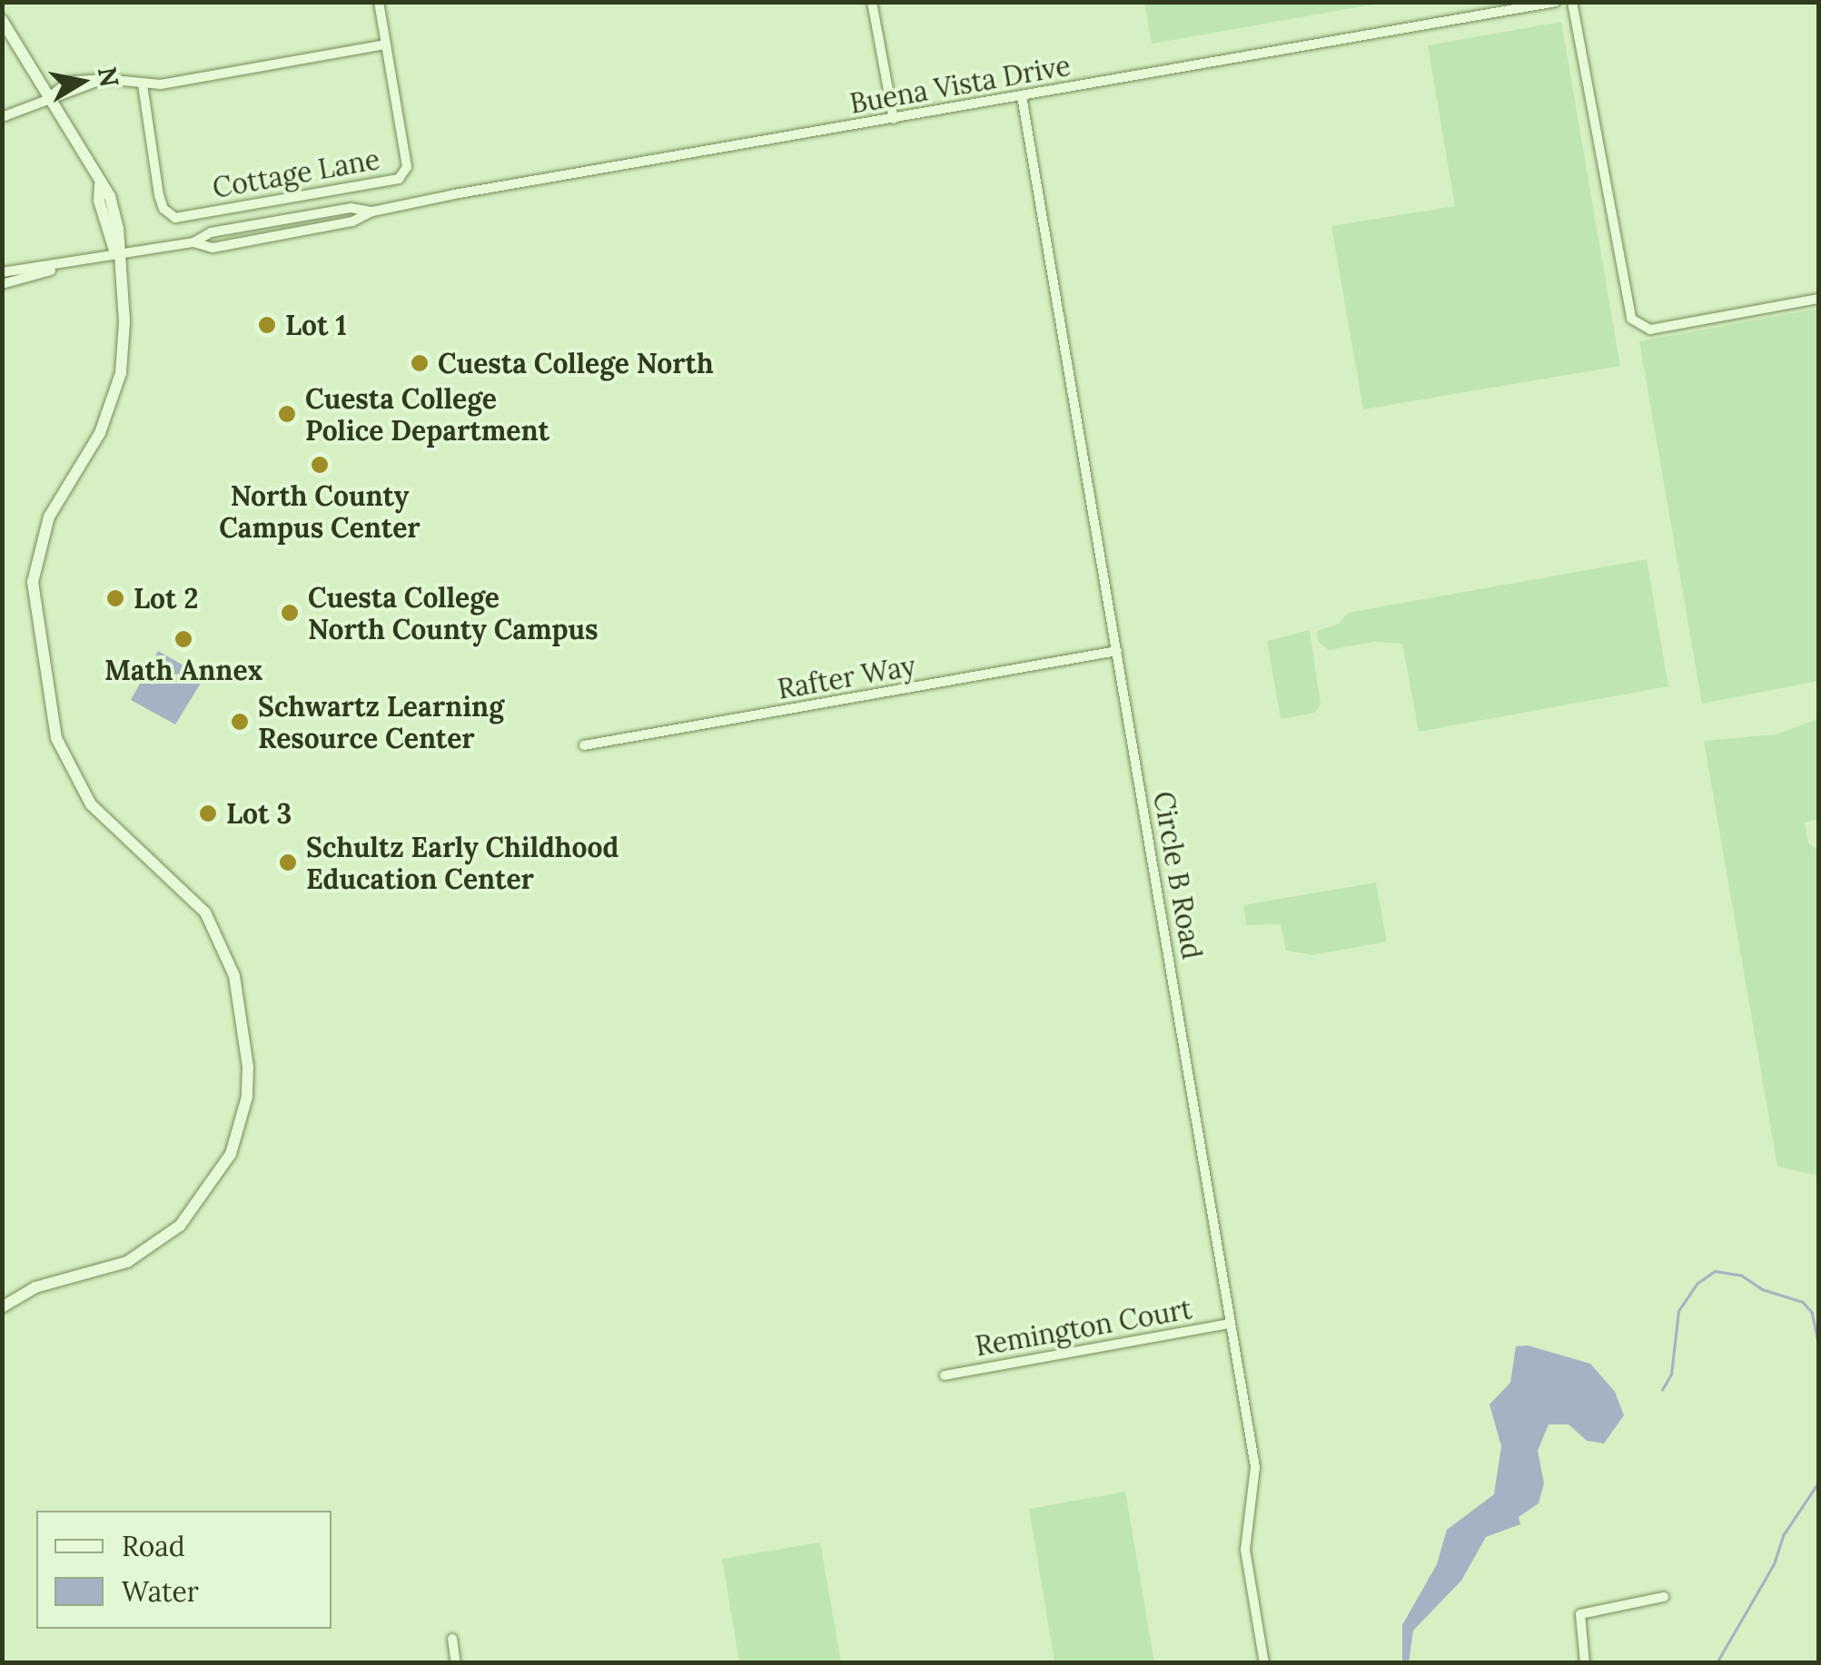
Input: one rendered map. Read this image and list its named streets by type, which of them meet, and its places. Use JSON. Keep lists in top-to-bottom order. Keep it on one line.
{"streets":{"street":["Buena Vista Drive","Cottage Lane","Rafter Way","Circle B Road","Remington Court"]},"crossings":[["Buena Vista Drive","Circle B Road"],["Rafter Way","Circle B Road"],["Circle B Road","Remington Court"]],"places":["Lot 1","Cuesta College North","Cuesta College Police Department","North County Campus Center","Lot 2","Cuesta College North County Campus","Math Annex","Schwartz Learning Resource Center","Lot 3","Schultz Early Childhood Education Center"],"legend":["Road","Water"],"north":"right"}
